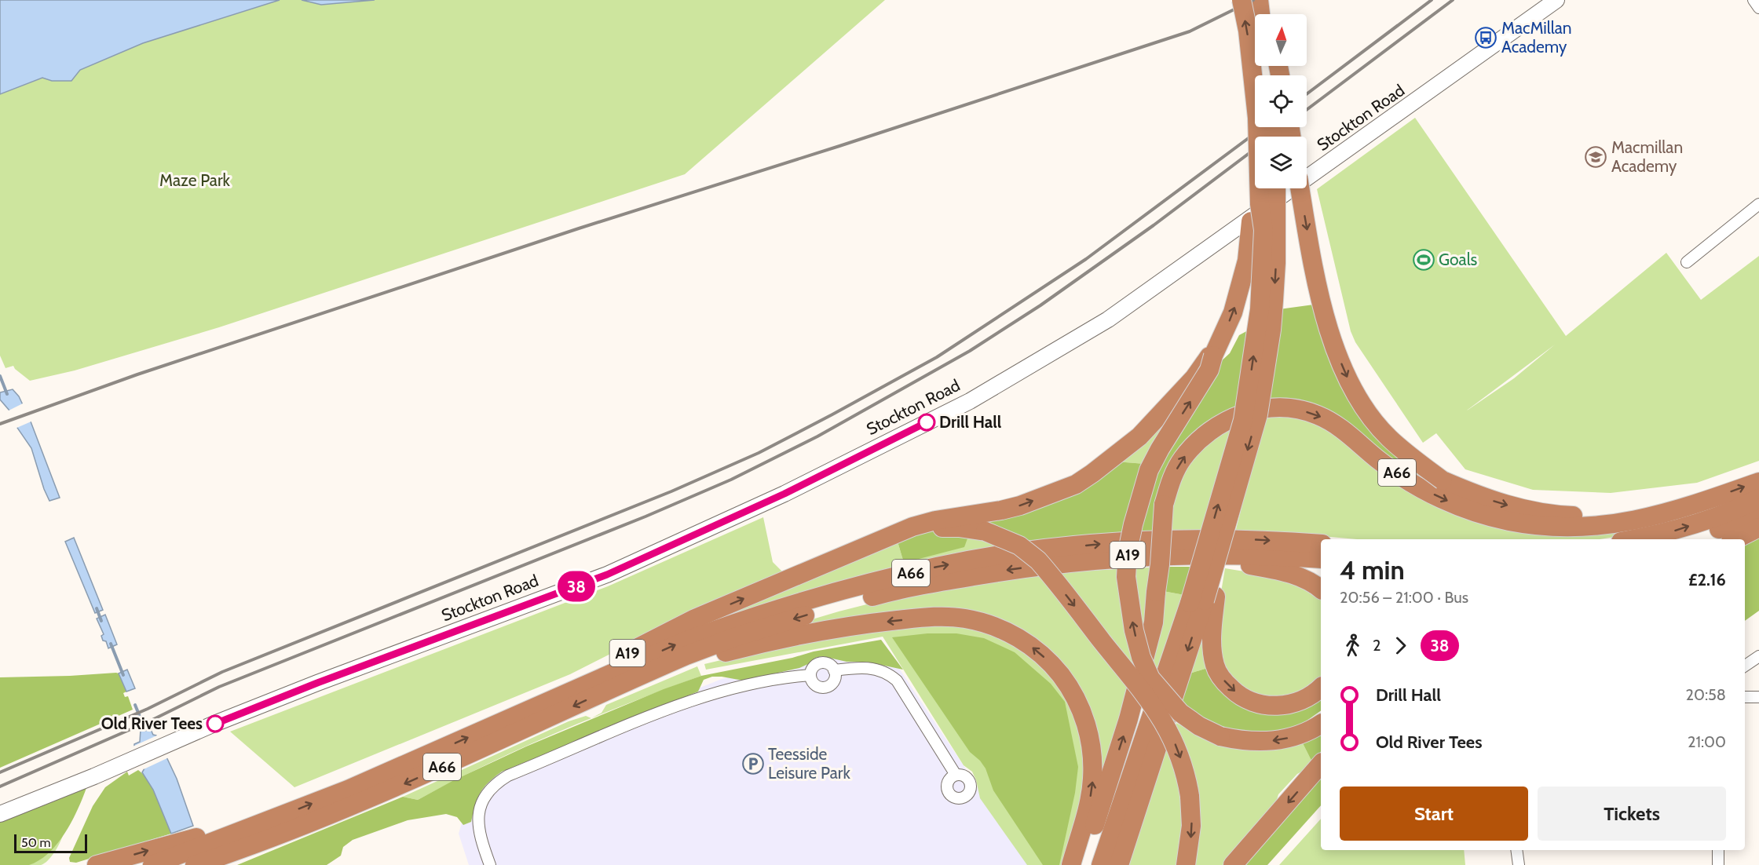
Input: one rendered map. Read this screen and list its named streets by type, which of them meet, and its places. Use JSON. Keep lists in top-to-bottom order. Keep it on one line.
{"streets":{"highway":["A66","A19"],"main road":["Stockton Road"]},"crossings":[["A66","A19"]],"parks":["Maze Park"],"places":{"bus stop":["MacMillan Academy"],"school or university":["Macmillan Academy"],"sports":["Goals"],"other":["Drill Hall","Old River Tees"],"parking":["Teesside Leisure Park"]},"lines":["bus line 38"],"scale_bar":"50 m","north":"top","page":{"on_map":"38","heading":["4 min","20:56 – 21:00 · Bus","£2.16"],"legs":["2","38"],"list":[{"name":"Drill Hall","value":"20:58"},{"name":"Old River Tees","value":"21:00"}],"buttons":["Start","Tickets"],"scale":"50 m"}}
